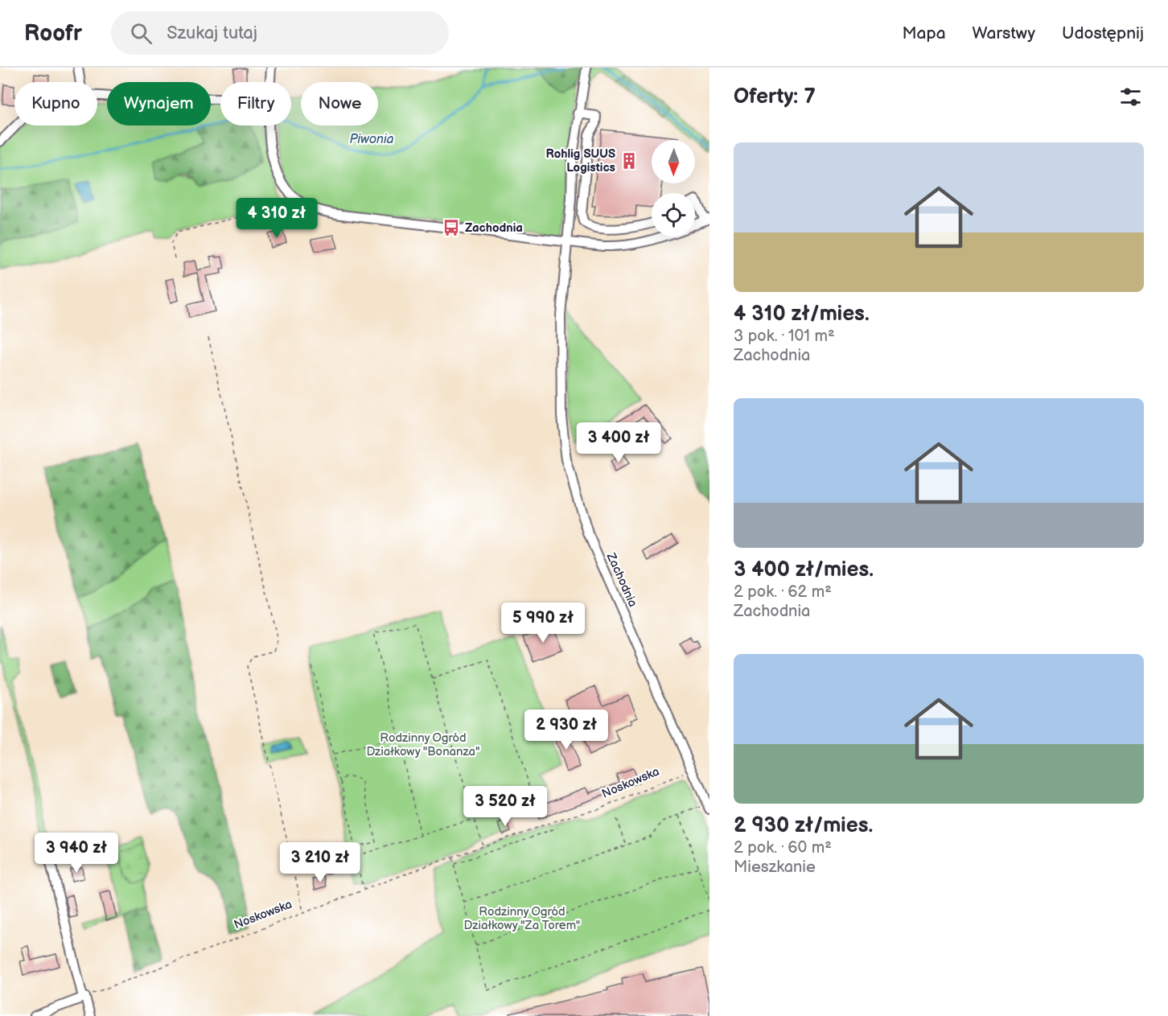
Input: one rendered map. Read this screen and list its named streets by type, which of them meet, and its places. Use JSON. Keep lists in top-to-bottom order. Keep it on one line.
{"streets":{"street":["Zachodnia"],"path":["Noskowska"]},"crossings":[["Zachodnia","Noskowska"]],"water":["Piwonia"],"parks":["Rodzinny Ogród Działkowy \"Bonanza\"","Rodzinny Ogród Działkowy \"Za Torem\""],"places":{"building":["Rohlig SUUS Logistics"],"bus stop":["Zachodnia"]},"north":"bottom","page":{"header":"Roofr","search":"Szukaj tutaj","nav":["Mapa","Warstwy","Udostępnij"],"heading":"Oferty: 7","chip":["Kupno","Wynajem","Filtry","Nowe"],"list":[{"name":"4 310 zł/mies.","note":"3 pok. · 101 m² · Zachodnia"},{"name":"3 400 zł/mies.","note":"2 pok. · 62 m² · Zachodnia"},{"name":"2 930 zł/mies.","note":"2 pok. · 60 m² · Mieszkanie"}],"price":["4 310 zł","3 400 zł","5 990 zł","2 930 zł","3 520 zł","3 940 zł","3 210 zł"]}}
